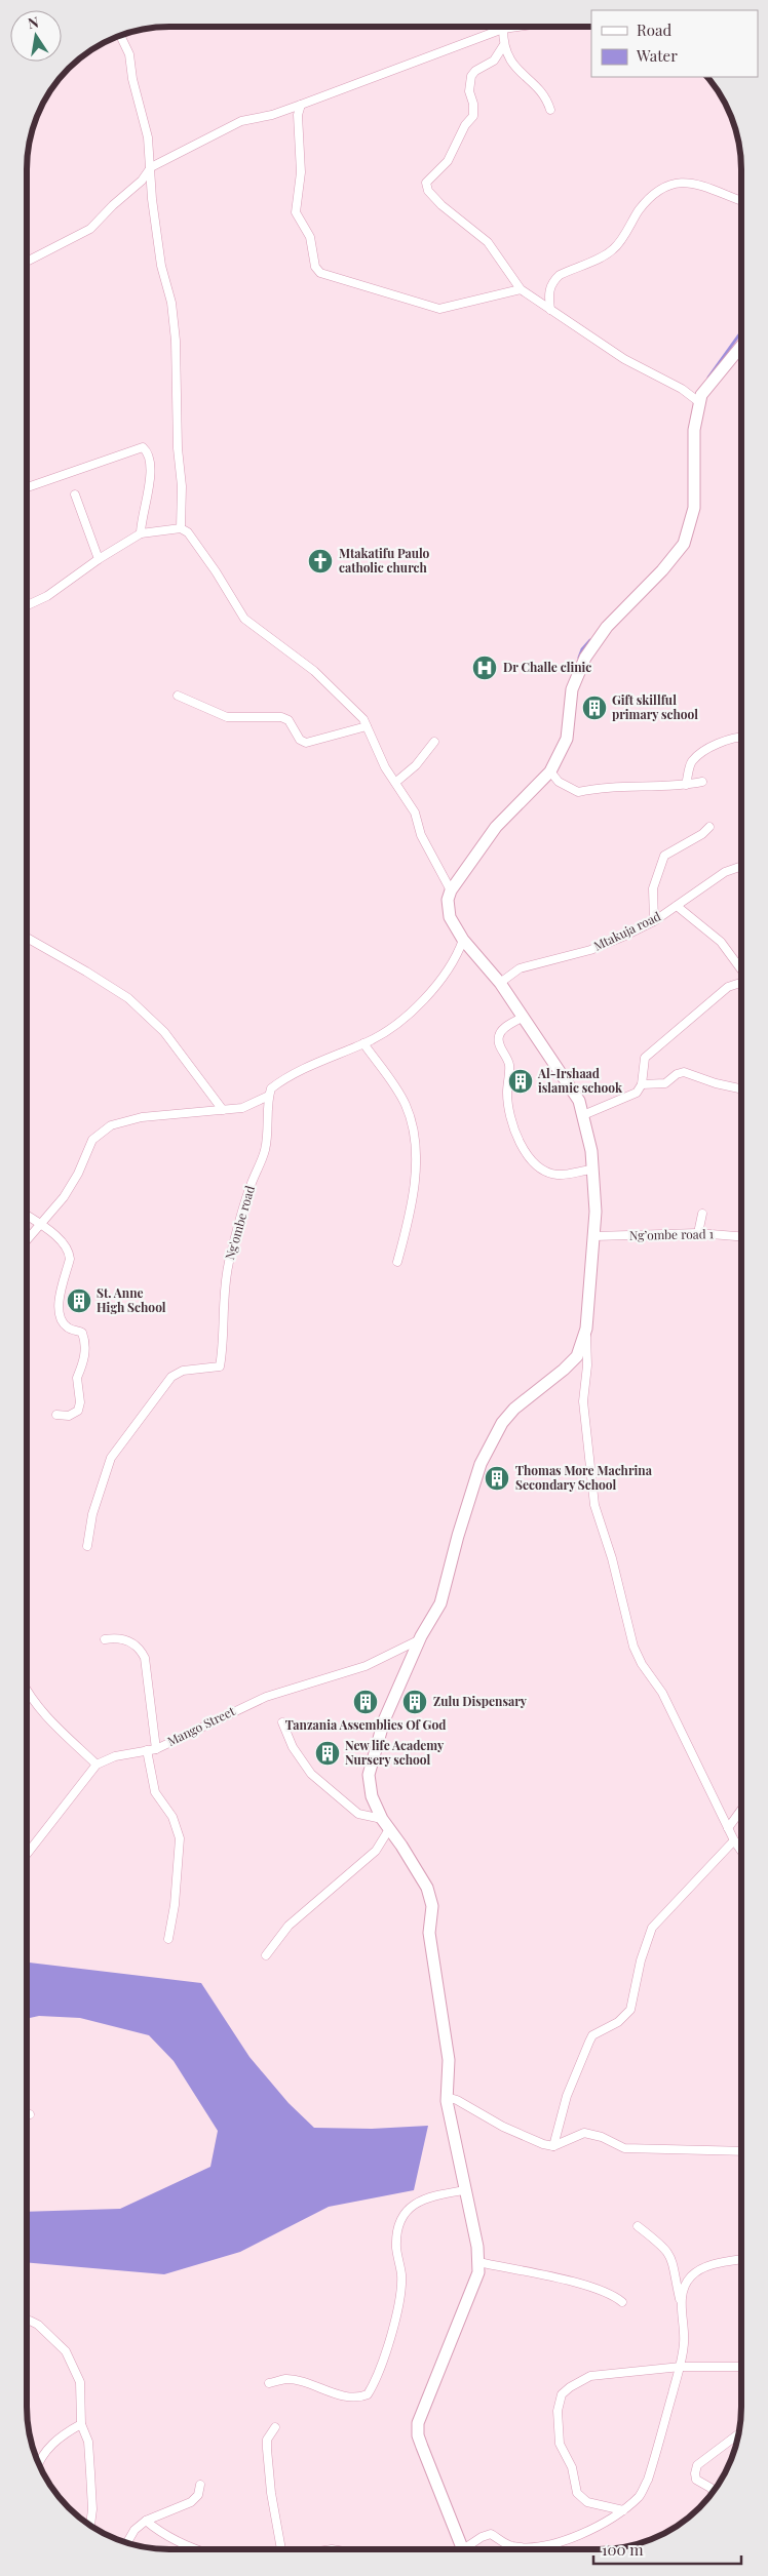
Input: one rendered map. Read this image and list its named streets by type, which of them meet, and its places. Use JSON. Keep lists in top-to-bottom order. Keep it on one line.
{"streets":{"street":["Mtakuja road","Ng'ombe road","Ng’ombe road 1","Mango Street"]},"places":{"church":["Mtakatifu Paulo catholic church"],"hospital":["Dr Challe clinic"],"building":["Gift skillful primary school","Al-Irshaad islamic schook","St. Anne High School","Thomas More Machrina Secondary School","Tanzania Assemblies Of God","Zulu Dispensary","New life Academy Nursery school"]},"legend":["Road","Water"],"scale_bar":"100 m","north":"top"}
